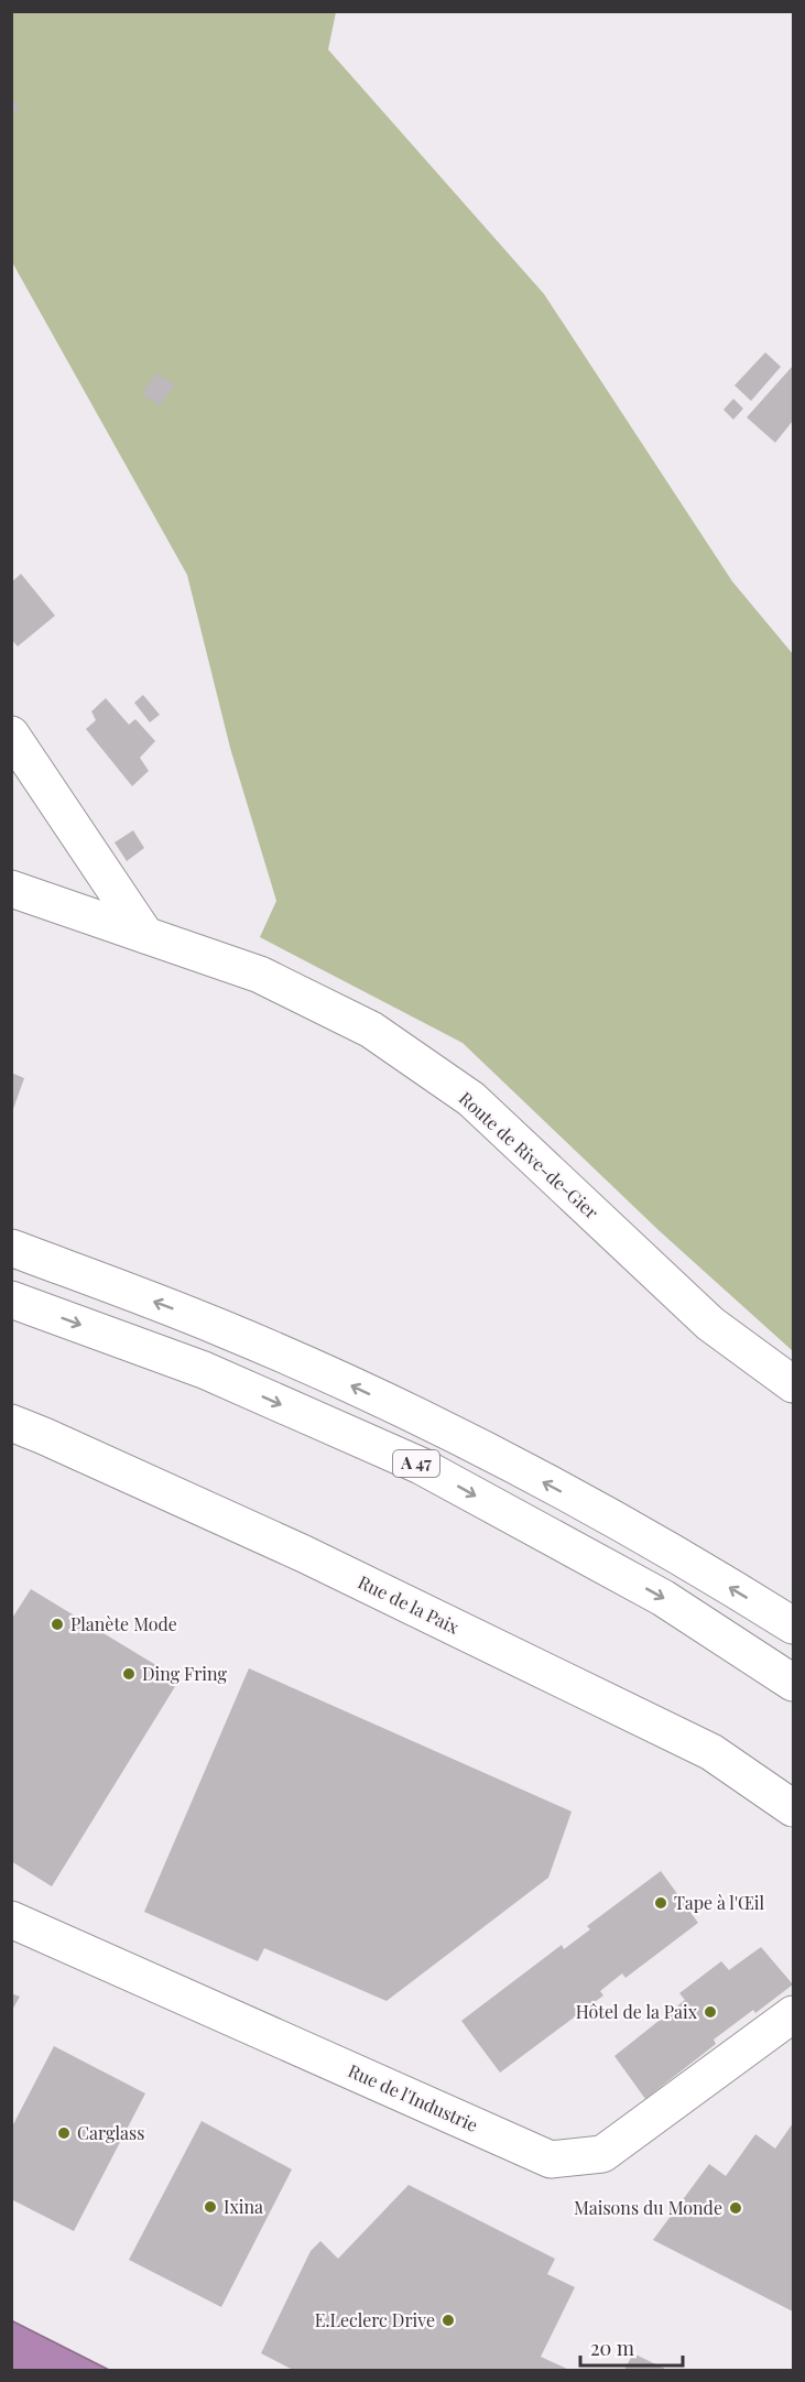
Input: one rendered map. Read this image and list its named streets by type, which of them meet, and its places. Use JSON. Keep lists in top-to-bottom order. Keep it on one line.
{"streets":{"main road":["Route de Rive-de-Gier","A 47","Rue de la Paix","Rue de l'Industrie"]},"places":["Planète Mode","Ding Fring","Tape à l'Œil","Hôtel de la Paix","Carglass","Ixina","Maisons du Monde","E.Leclerc Drive"],"scale_bar":"20 m"}
